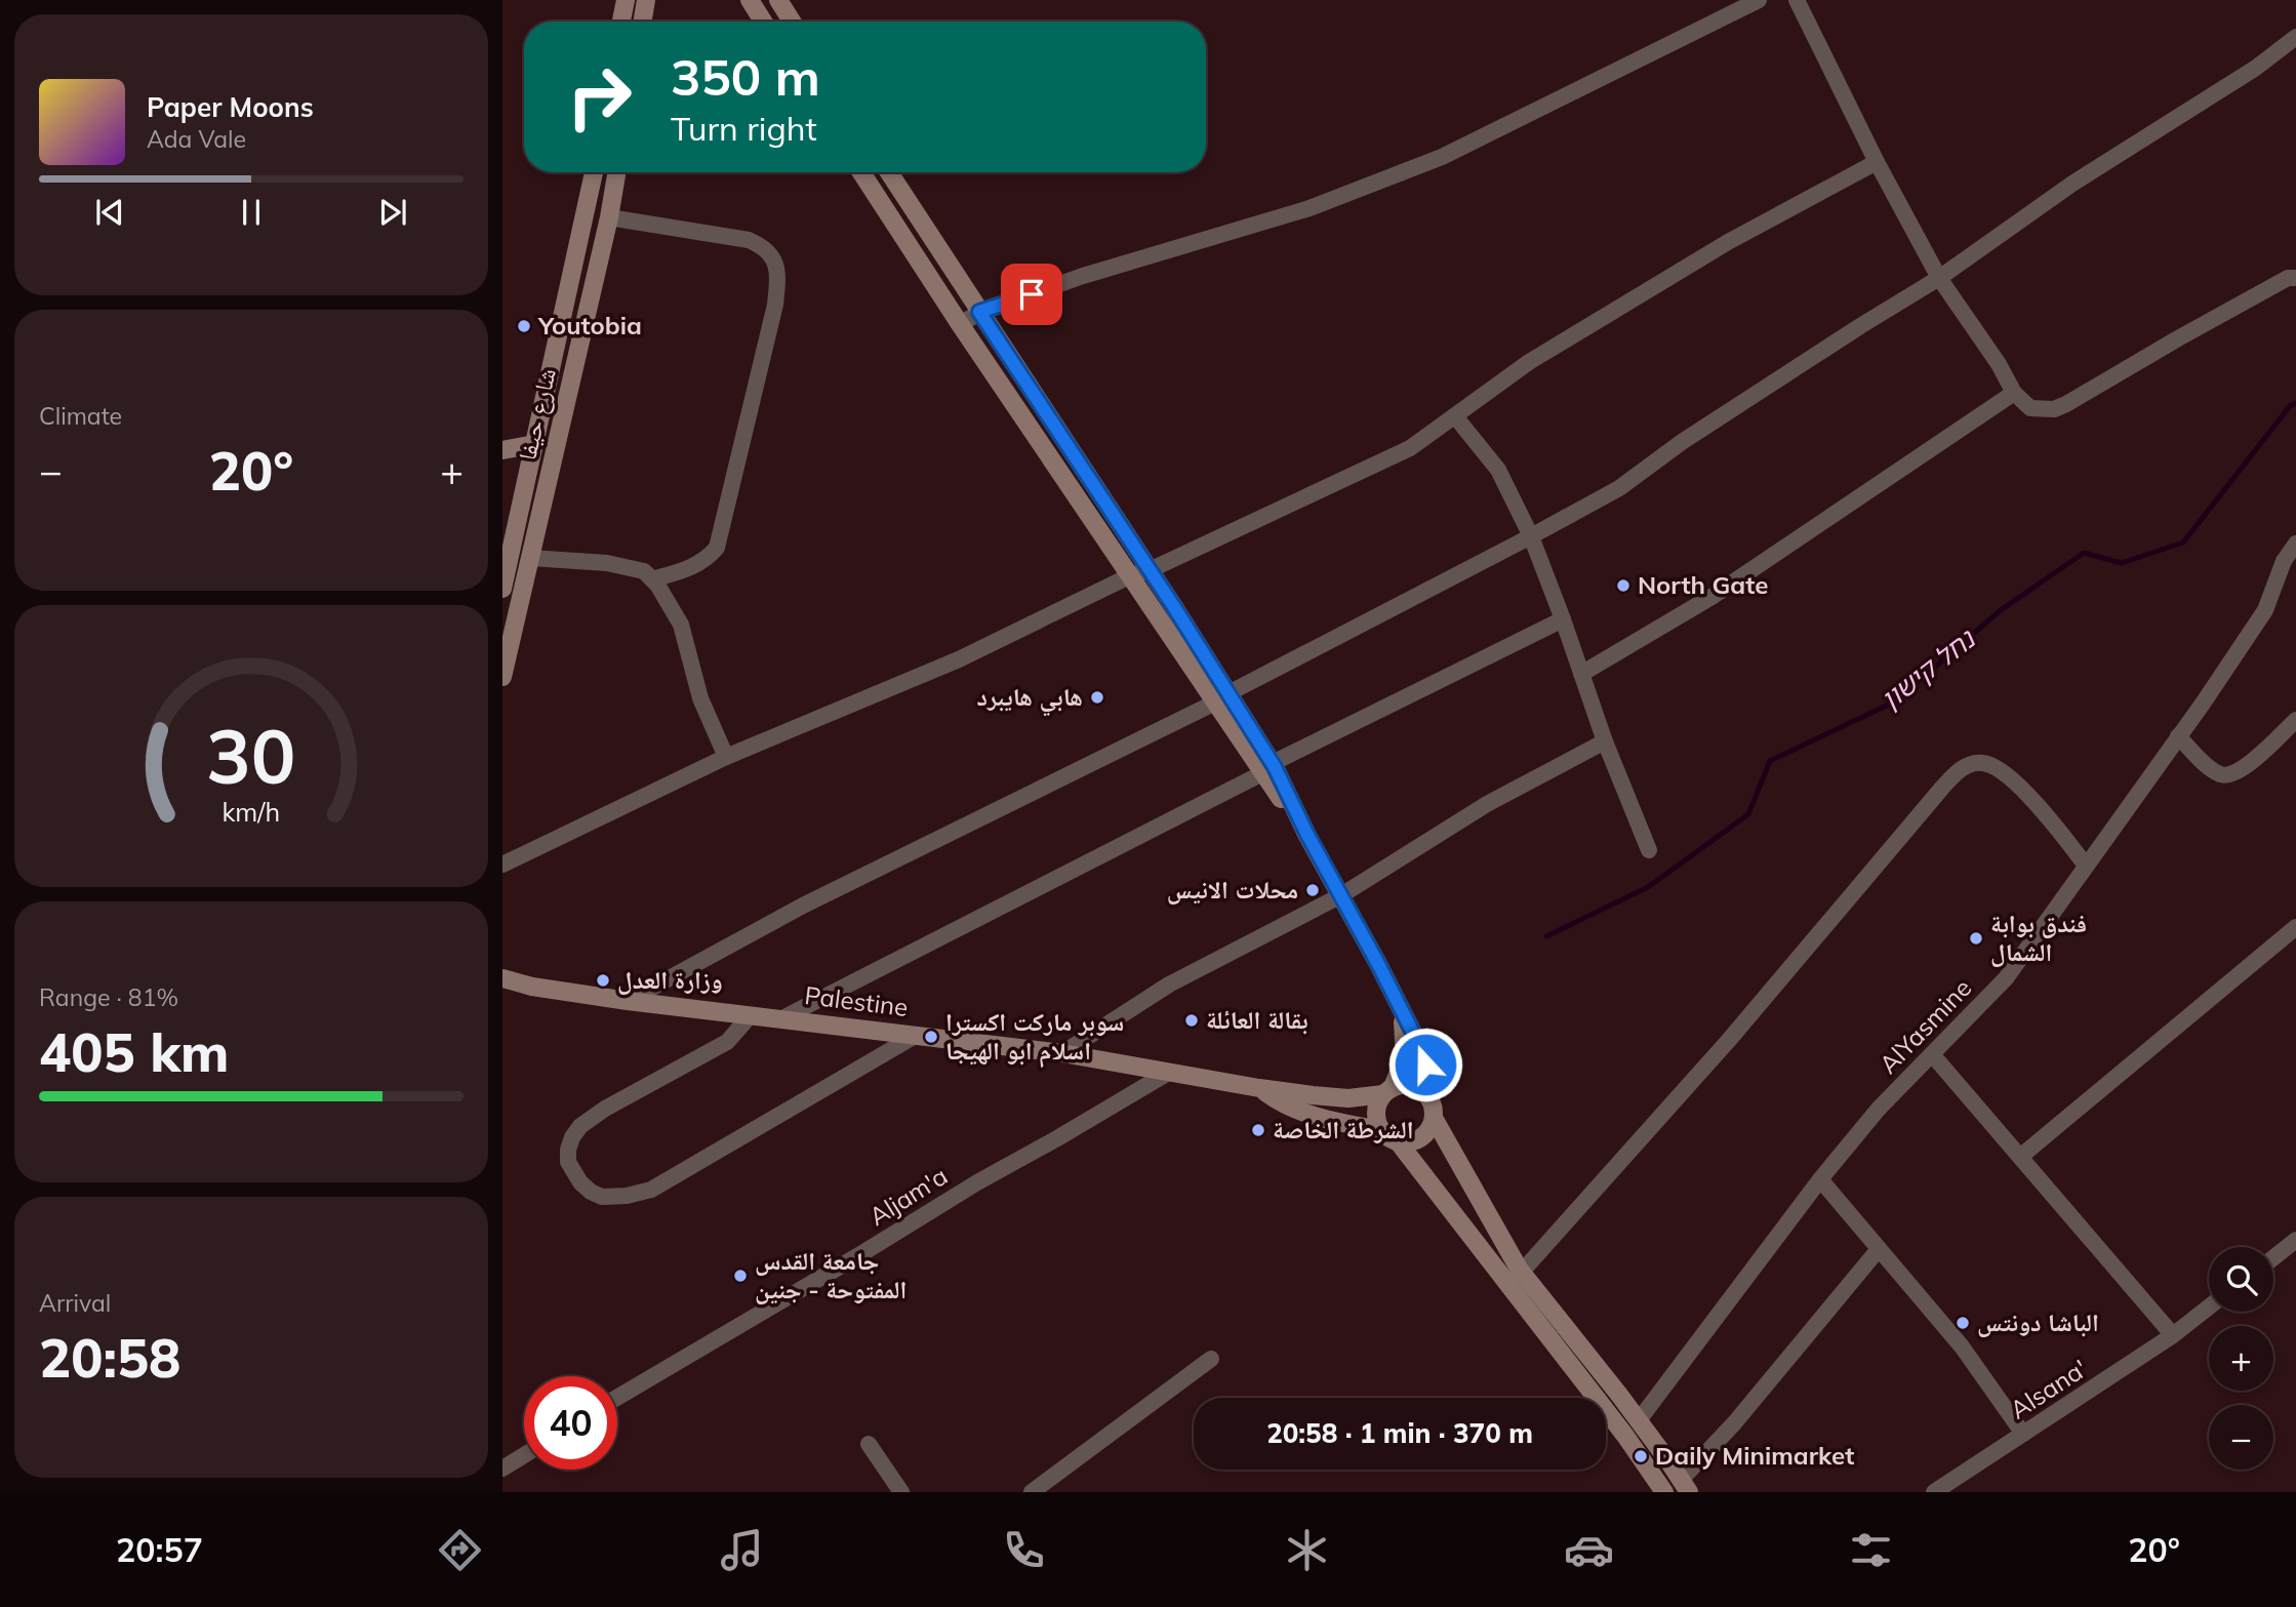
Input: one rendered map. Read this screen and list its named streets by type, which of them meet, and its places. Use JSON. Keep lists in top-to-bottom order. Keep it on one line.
{"streets":{"main road":["شارع حيفا","Palestine"],"street":["AlYasmine","Aljam'a","Alsana'"]},"crossings":[["Palestine","Aljam'a"]],"water":["נחל קישון"],"places":["Youtobia","North Gate","هابي هايبرد","محلات الانيس","فندق بوابة الشمال","وزارة العدل","بقالة العائلة","سوبر ماركت اكسترا اسلام ابو الهيجا","الشرطة الخاصة","جامعة القدس المفتوحة - جنين","الباشا دونتس","Daily Minimarket"],"page":{"turn":["350 m","Turn right"],"song":["Paper Moons","Ada Vale"],"tile":["Climate",["Range · 81%","405 km"],["Arrival","20:58"]],"heat":["−","20°","+"],"map_buttons":["+","−"],"limit":"40","trip":"20:58 · 1 min · 370 m","tabs":["20:57","20°"],"gauge":["30","km/h"]}}
